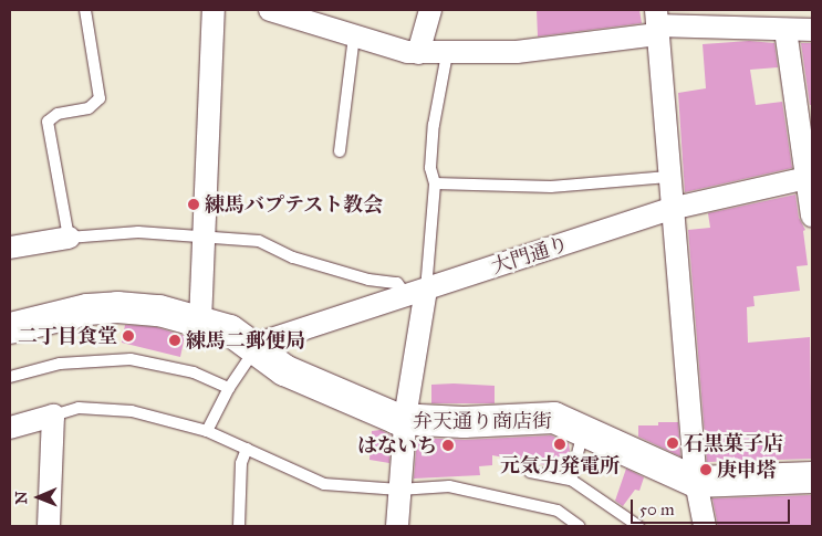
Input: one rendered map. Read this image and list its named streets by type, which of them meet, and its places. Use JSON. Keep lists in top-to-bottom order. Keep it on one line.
{"streets":{"main road":["弁天通り商店街"],"street":["大門通り"]},"crossings":[["大門通り","弁天通り商店街"]],"places":["練馬バプテスト教会","二丁目食堂","練馬二郵便局","石黒菓子店","元気力発電所","はないち","庚申塔"],"scale_bar":"50 m","north":"left"}
